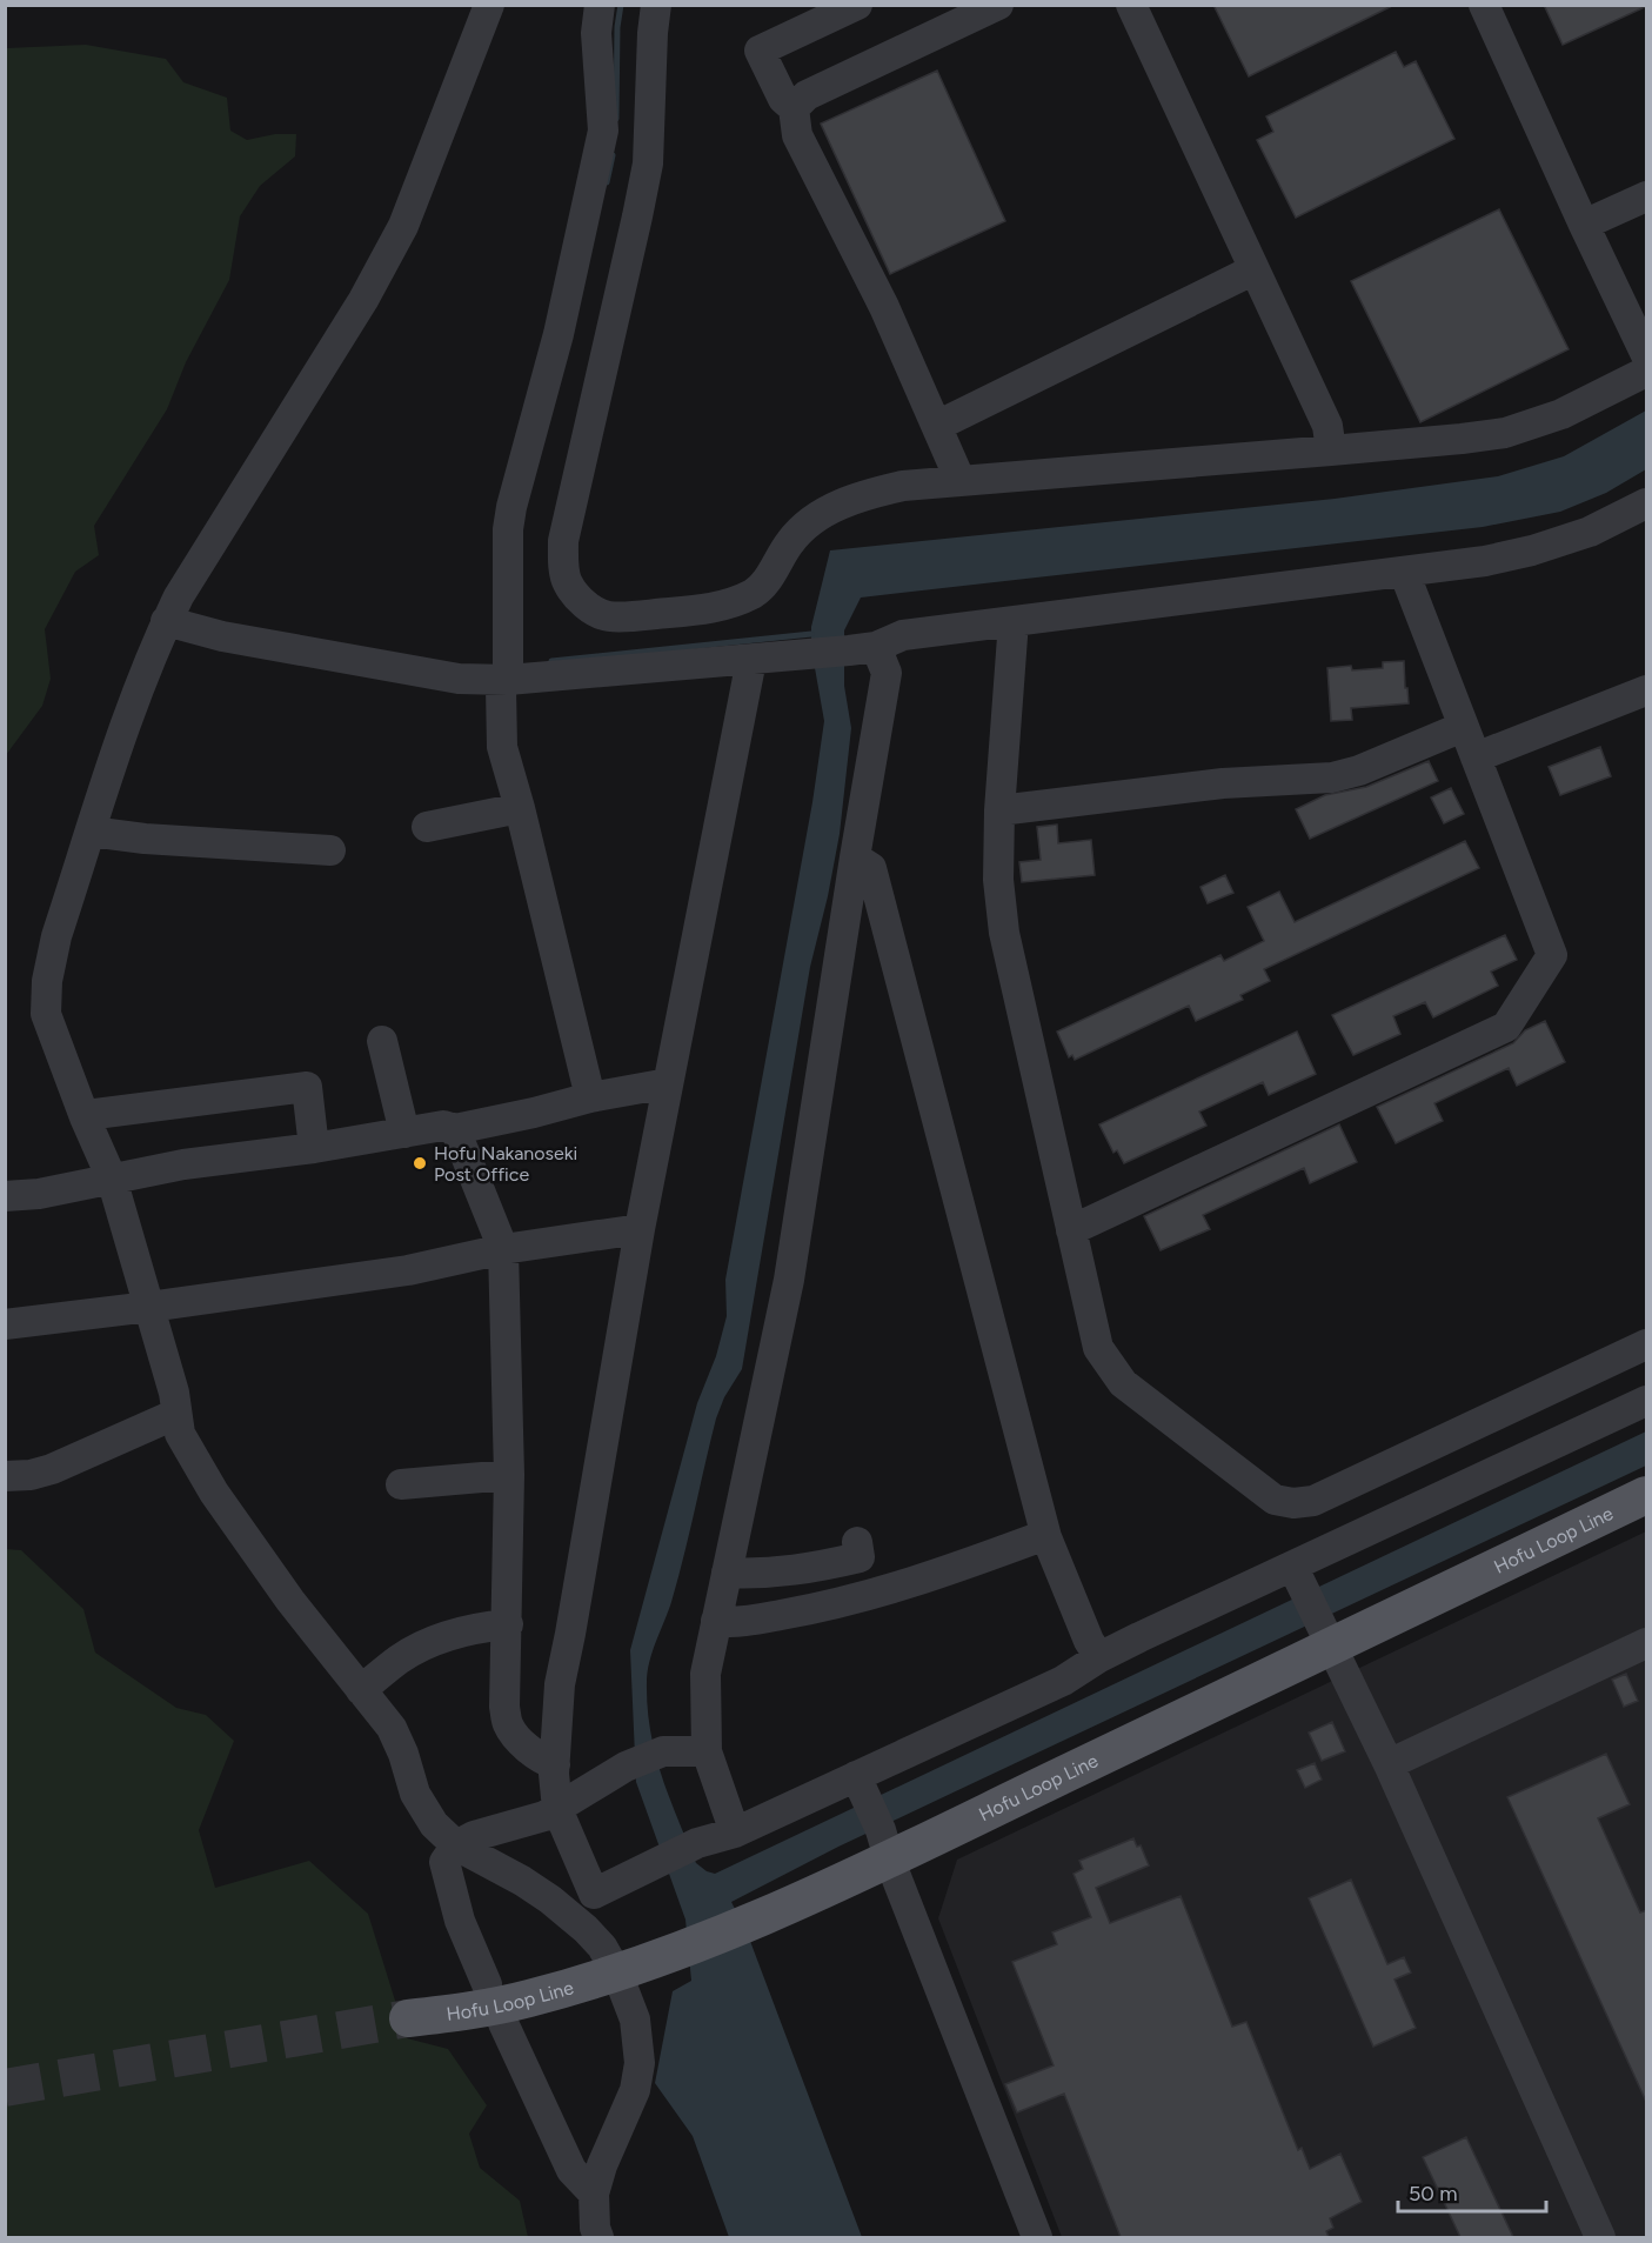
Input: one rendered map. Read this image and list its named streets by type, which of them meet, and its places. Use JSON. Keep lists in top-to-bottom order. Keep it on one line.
{"streets":{"main road":["Hofu Loop Line"]},"places":["Hofu Nakanoseki Post Office"],"scale_bar":"50 m"}
